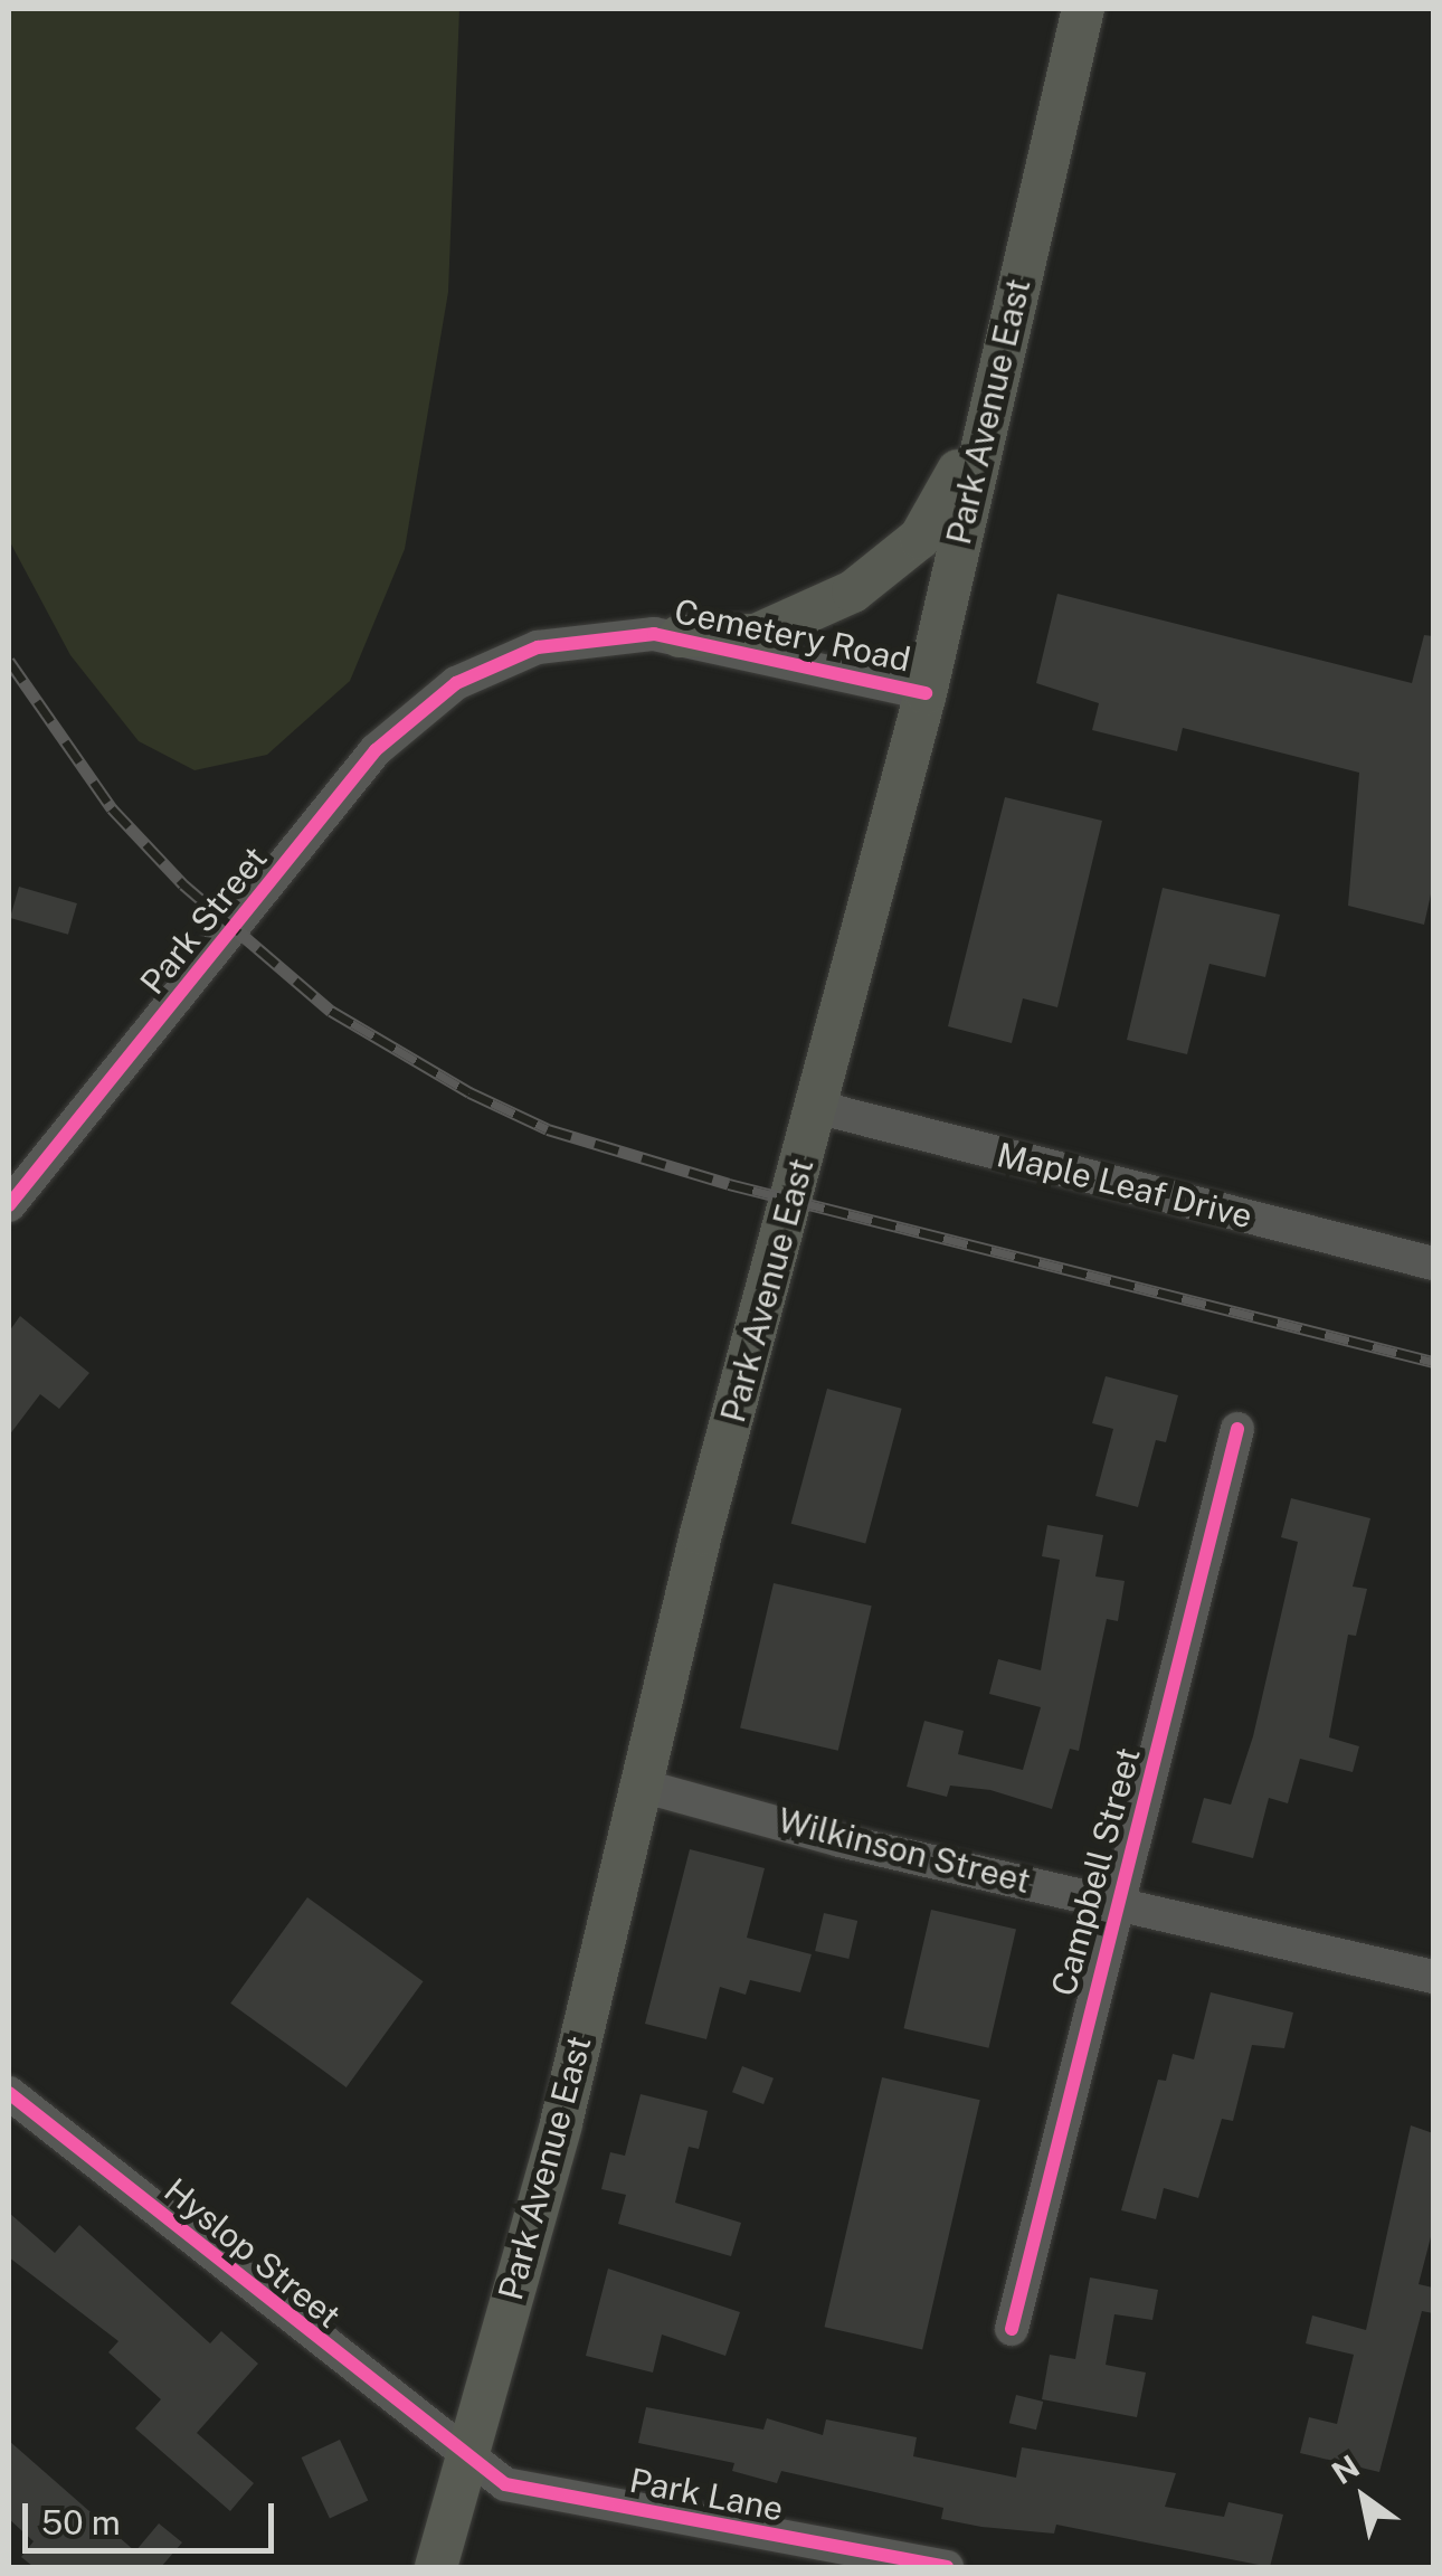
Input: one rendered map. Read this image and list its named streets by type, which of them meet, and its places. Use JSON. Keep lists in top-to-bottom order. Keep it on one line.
{"streets":{"main road":["Park Avenue East"],"street":["Cemetery Road","Park Street","Maple Leaf Drive","Wilkinson Street","Campbell Street","Hyslop Street","Park Lane"]},"crossings":[["Park Avenue East","Cemetery Road"],["Park Avenue East","Maple Leaf Drive"],["Park Avenue East","Wilkinson Street"],["Park Avenue East","Hyslop Street"],["Park Avenue East","Park Lane"],["Cemetery Road","Park Street"],["Wilkinson Street","Campbell Street"],["Hyslop Street","Park Lane"]],"scale_bar":"50 m","north":"top left"}
